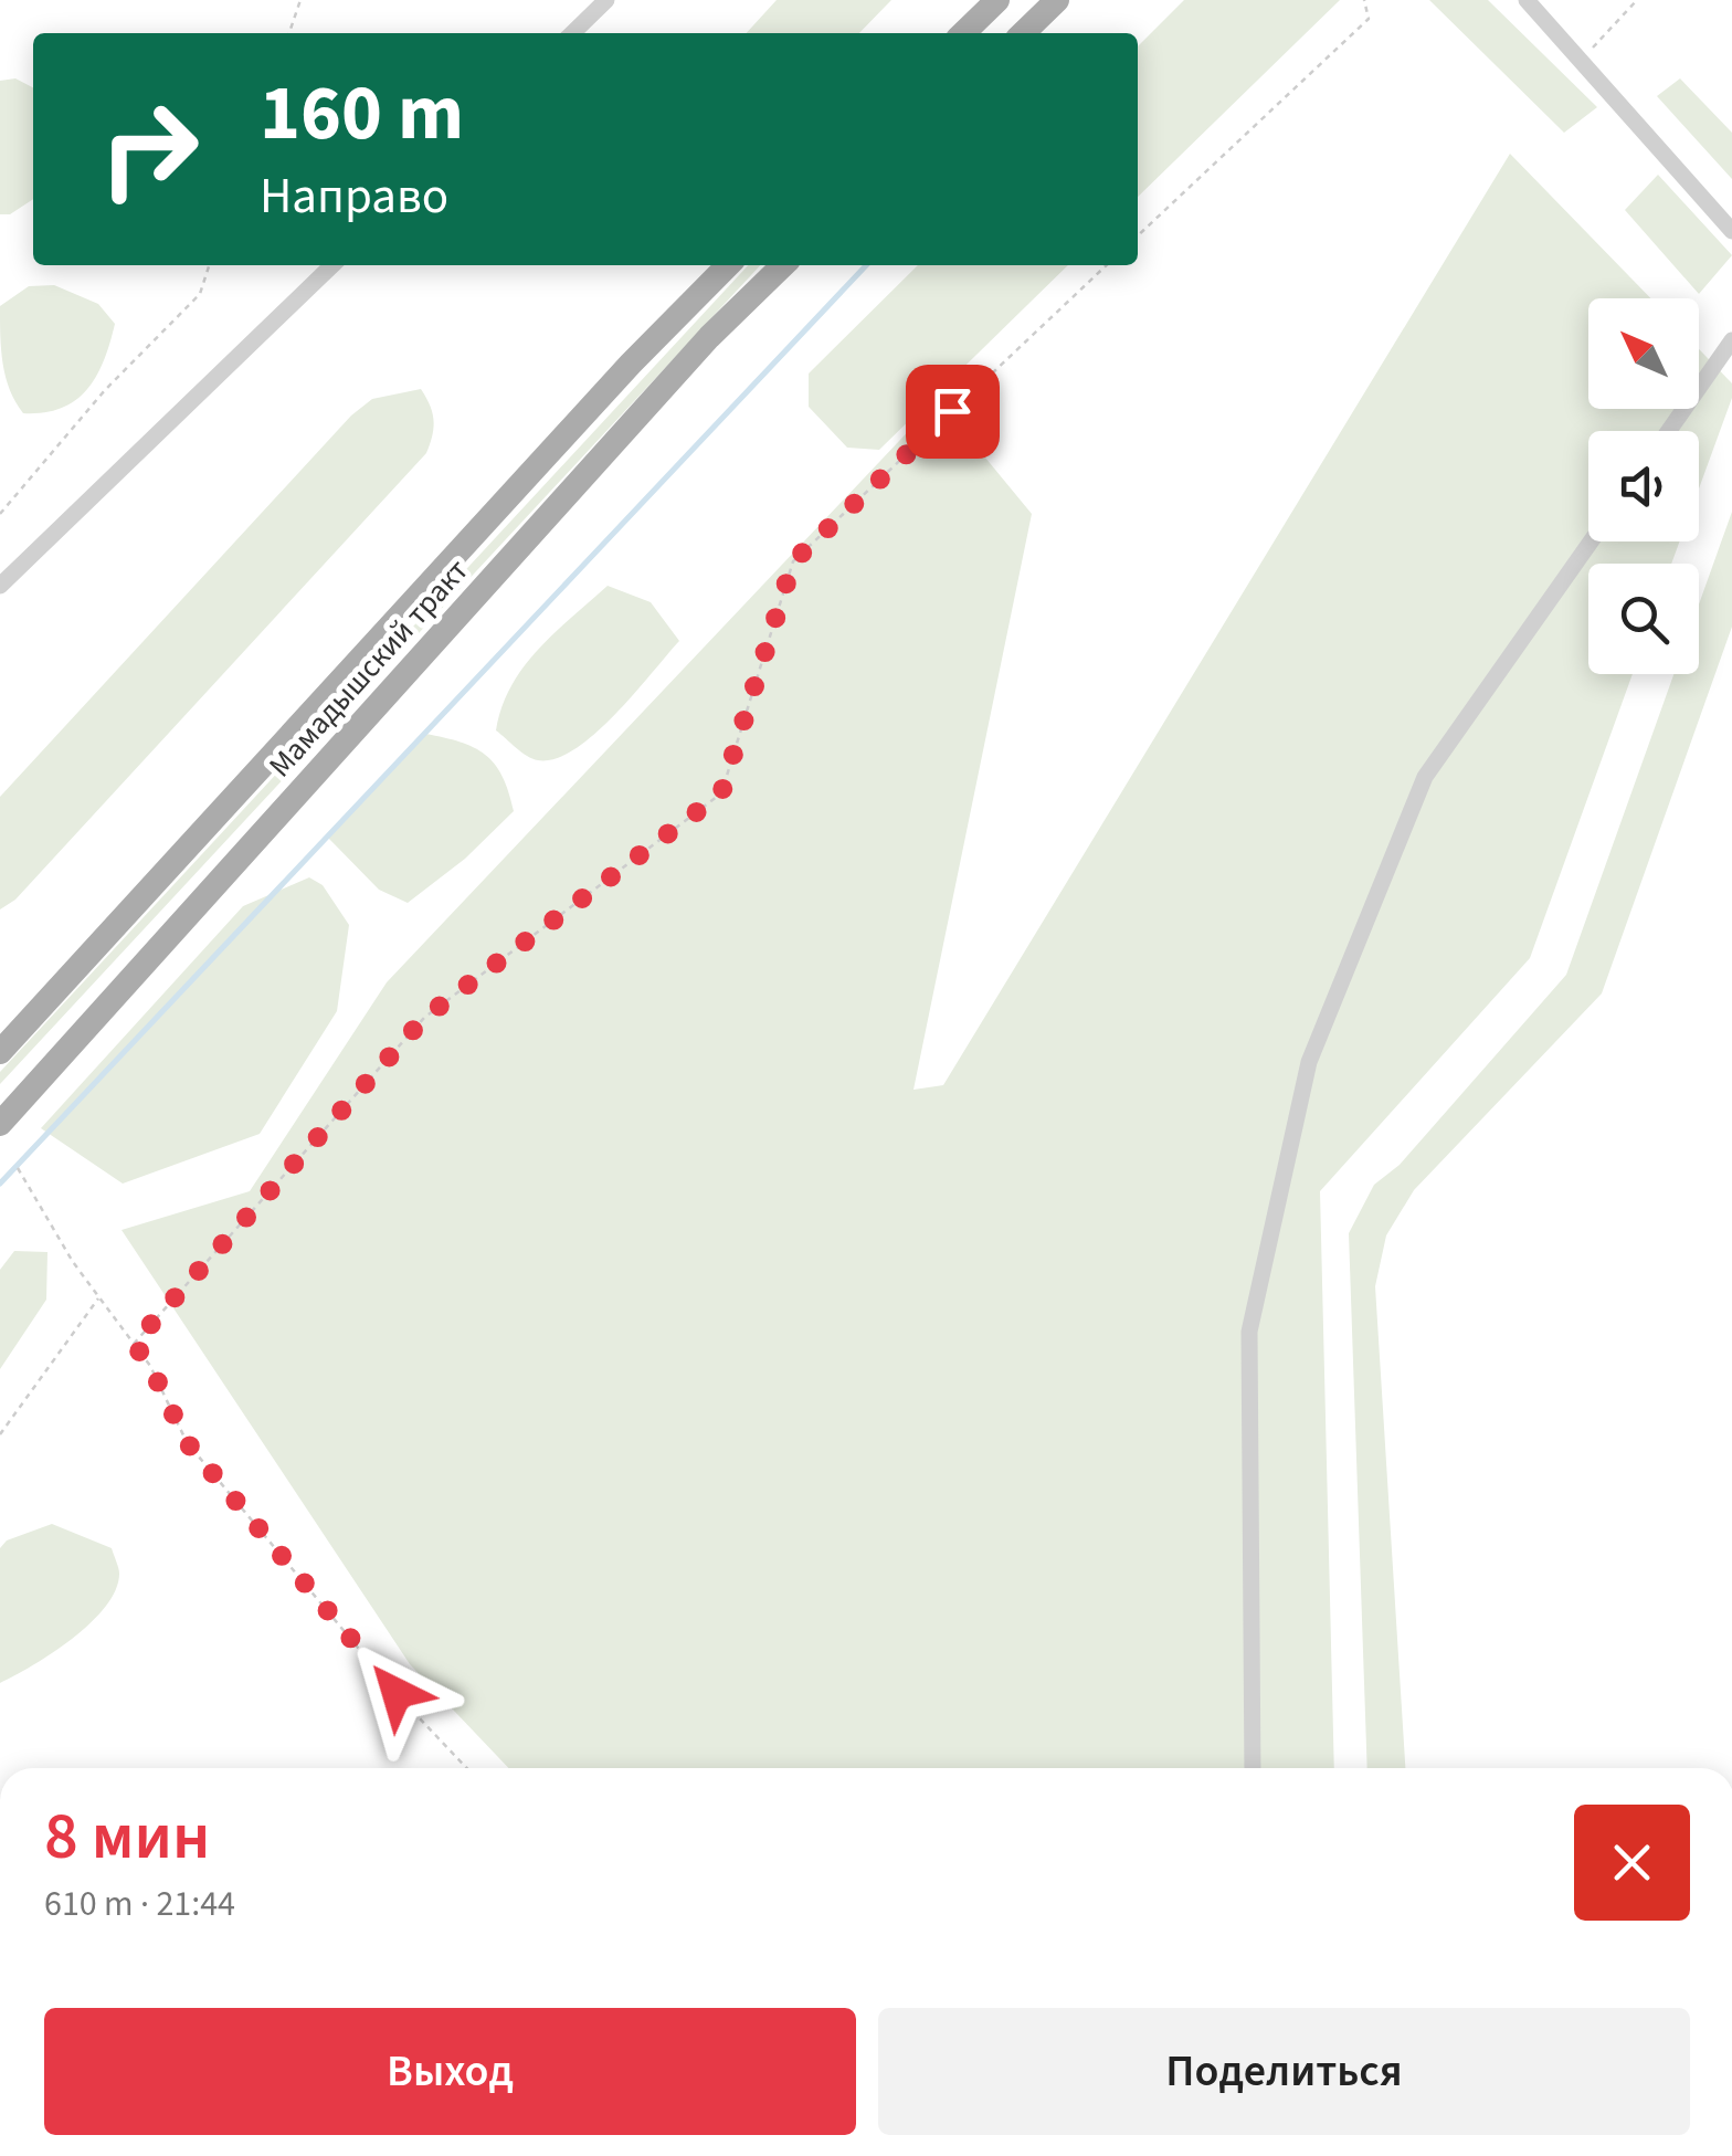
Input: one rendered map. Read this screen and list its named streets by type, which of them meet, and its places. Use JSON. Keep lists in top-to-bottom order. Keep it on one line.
{"streets":{"main road":["Мамадышский тракт"]},"north":"top left","page":{"turn":["160 m","Направо"],"heading":["8 мин","610 m · 21:44"],"buttons":["Выход","Поделиться"]}}
